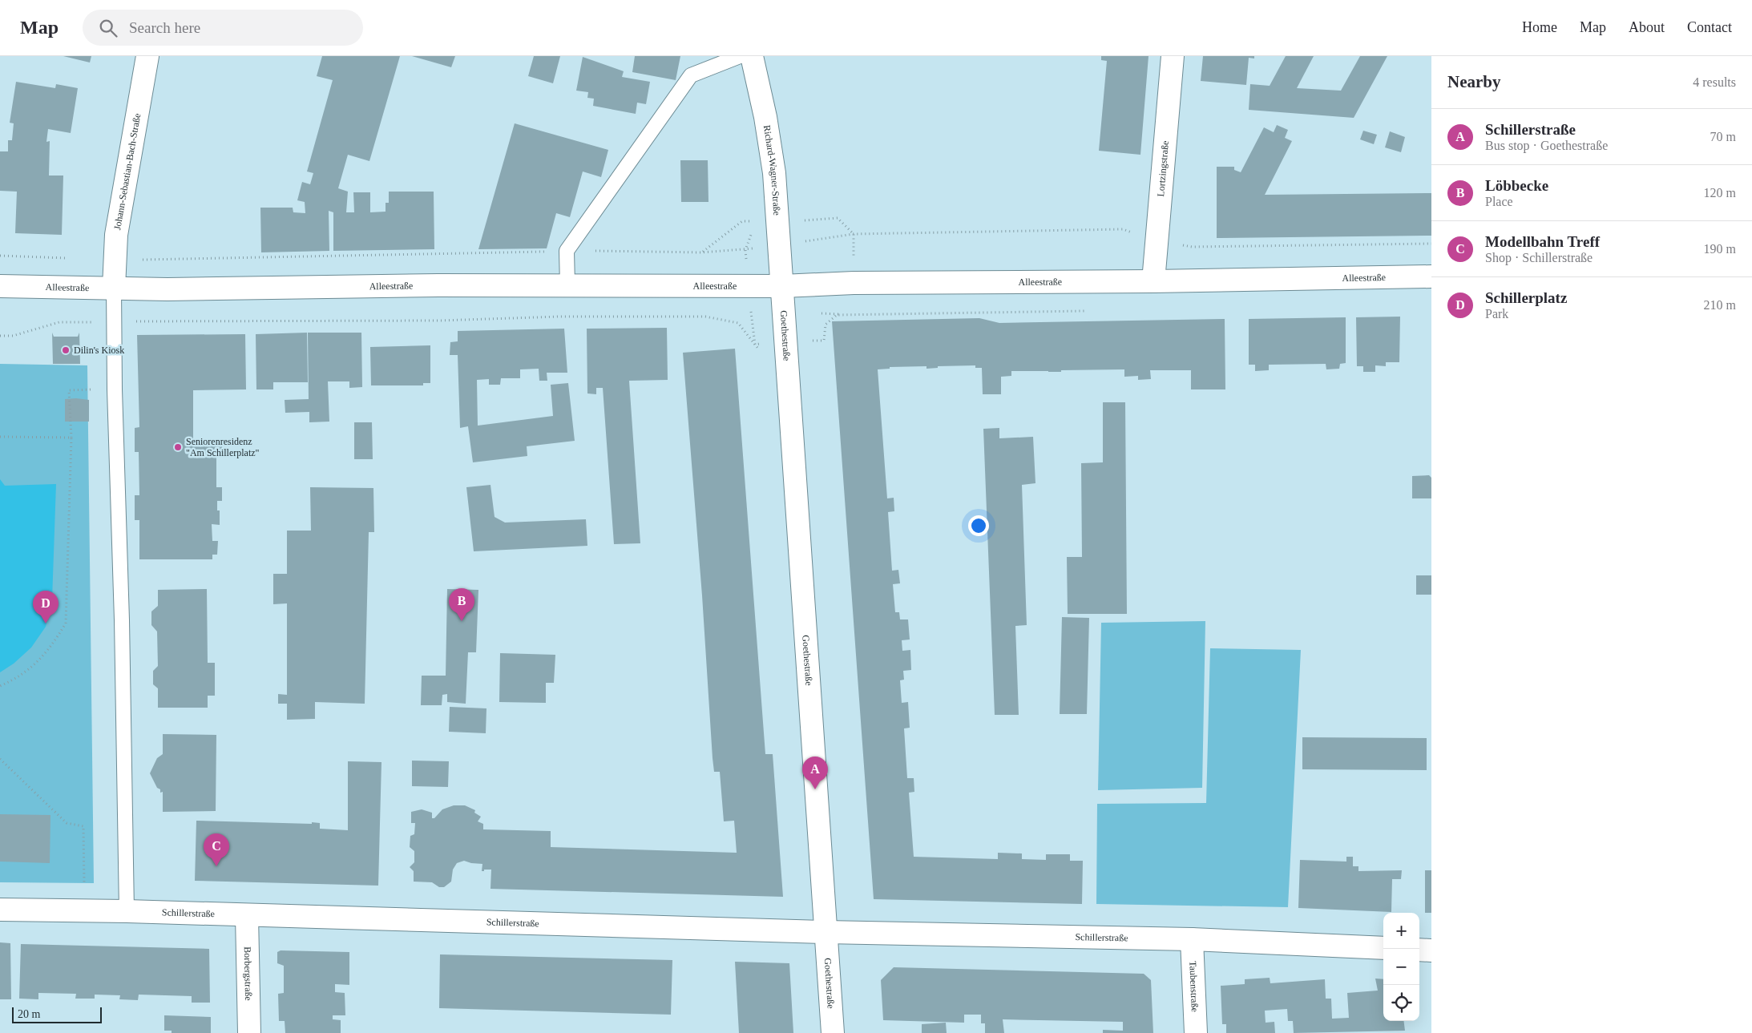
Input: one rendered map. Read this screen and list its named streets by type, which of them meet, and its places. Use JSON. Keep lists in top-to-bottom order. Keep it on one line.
{"streets":{"main road":["Lortzingstraße","Richard-Wagner-Straße","Johann-Sebastian-Bach-Straße","Alleestraße","Goethestraße","Schillerstraße","Borbergstraße","Taubenstraße"]},"crossings":[["Lortzingstraße","Alleestraße"],["Richard-Wagner-Straße","Alleestraße"],["Richard-Wagner-Straße","Goethestraße"],["Johann-Sebastian-Bach-Straße","Alleestraße"],["Alleestraße","Goethestraße"],["Goethestraße","Schillerstraße"],["Schillerstraße","Borbergstraße"],["Schillerstraße","Taubenstraße"]],"places":["Dilin's Kiosk","Seniorenresidenz \"Am Schillerplatz\""],"scale_bar":"20 m","page":{"header":"Map","search":"Search here","nav":["Home","Map","About","Contact"],"heading":["Nearby","4 results"],"list":[{"mark":"A","name":"Schillerstraße","note":"Bus stop · Goethestraße","value":"70 m"},{"mark":"B","name":"Löbbecke","note":"Place","value":"120 m"},{"mark":"C","name":"Modellbahn Treff","note":"Shop · Schillerstraße","value":"190 m"},{"mark":"D","name":"Schillerplatz","note":"Park","value":"210 m"}],"pins":["B","D","A","C"],"map_buttons":["+","−"],"scale":"20 m"}}
